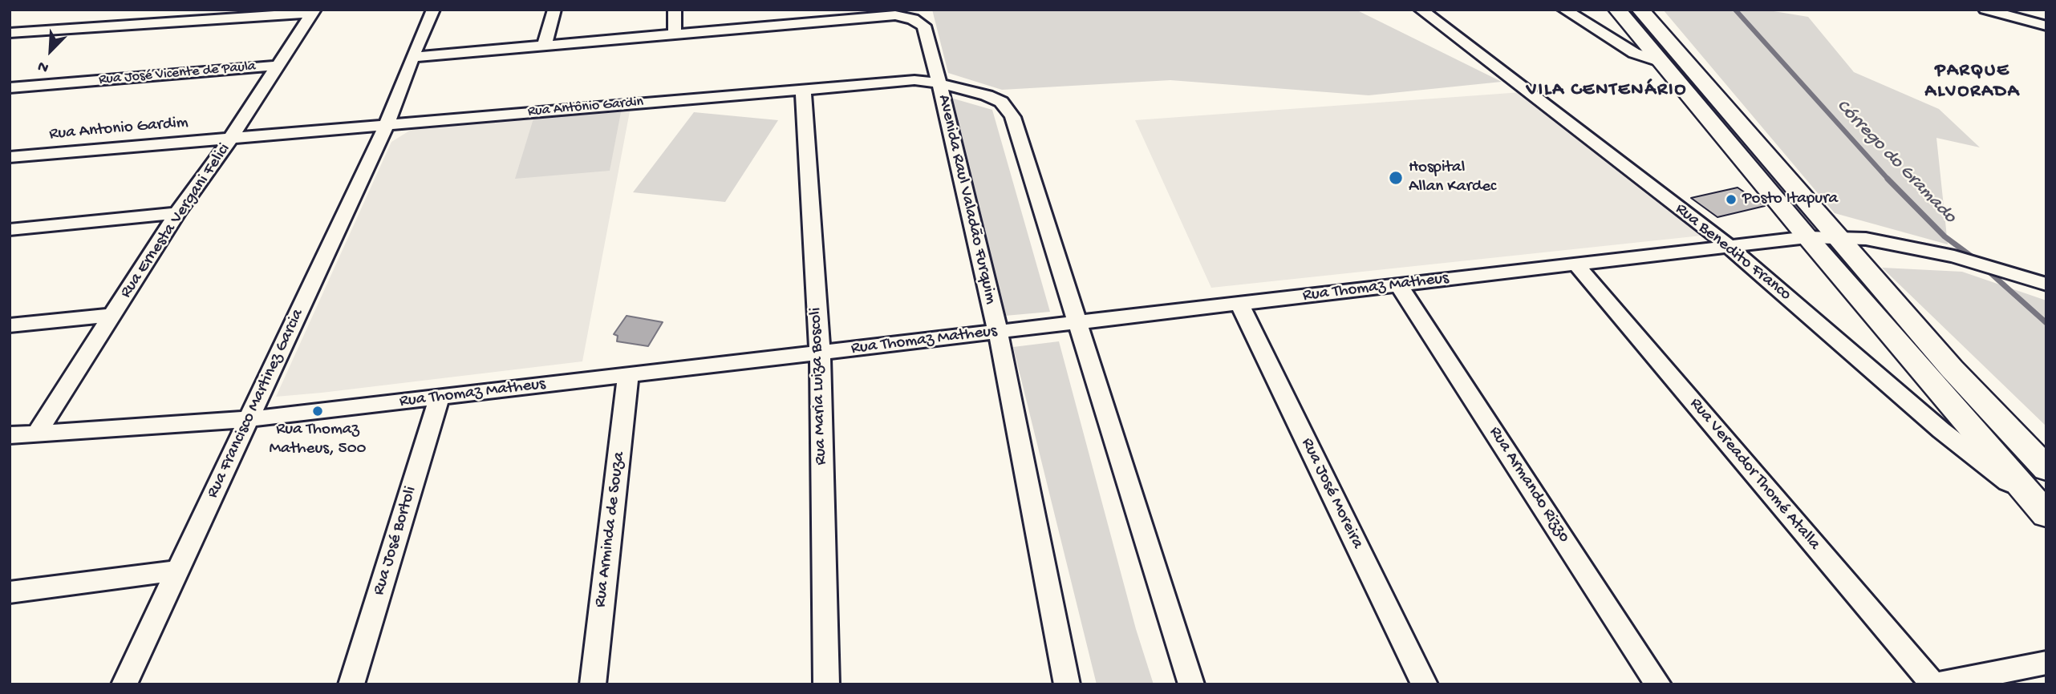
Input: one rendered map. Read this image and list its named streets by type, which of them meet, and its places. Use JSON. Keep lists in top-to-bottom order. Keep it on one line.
{"streets":{"street":["Rua José Vicente de Paula","Rua Antônio Gardin","Rua Antonio Gardim","Avenida Raul Valadão Furquim","Rua Ernesta Vergani Felici","Rua Benedito Franco","Rua Thomaz Matheus","Rua Maria Luiza Boscoli","Rua Francisco Martinez Garcia","Rua Vereador Thomé Atalla","Rua Armando Rizzo","Rua José Moreira","Rua Arminda de Souza","Rua José Bortoli"]},"crossings":[["Rua José Vicente de Paula","Rua Ernesta Vergani Felici"],["Rua Antônio Gardin","Rua Antonio Gardim"],["Rua Antônio Gardin","Avenida Raul Valadão Furquim"],["Rua Antônio Gardin","Rua Ernesta Vergani Felici"],["Rua Antônio Gardin","Rua Maria Luiza Boscoli"],["Rua Antônio Gardin","Rua Francisco Martinez Garcia"],["Rua Antonio Gardim","Rua Ernesta Vergani Felici"],["Avenida Raul Valadão Furquim","Rua Thomaz Matheus"],["Rua Ernesta Vergani Felici","Rua Thomaz Matheus"],["Rua Benedito Franco","Rua Thomaz Matheus"],["Rua Thomaz Matheus","Rua Maria Luiza Boscoli"],["Rua Thomaz Matheus","Rua Francisco Martinez Garcia"],["Rua Thomaz Matheus","Rua Vereador Thomé Atalla"],["Rua Thomaz Matheus","Rua Armando Rizzo"],["Rua Thomaz Matheus","Rua José Moreira"],["Rua Thomaz Matheus","Rua Arminda de Souza"],["Rua Thomaz Matheus","Rua José Bortoli"]],"districts":["PARQUE ALVORADA","VILA CENTENÁRIO"],"water":["Córrego do Gramado"],"places":["Hospital Allan Kardec","Posto Itapura","Rua Thomaz Matheus, 500"],"north":"bottom left"}
